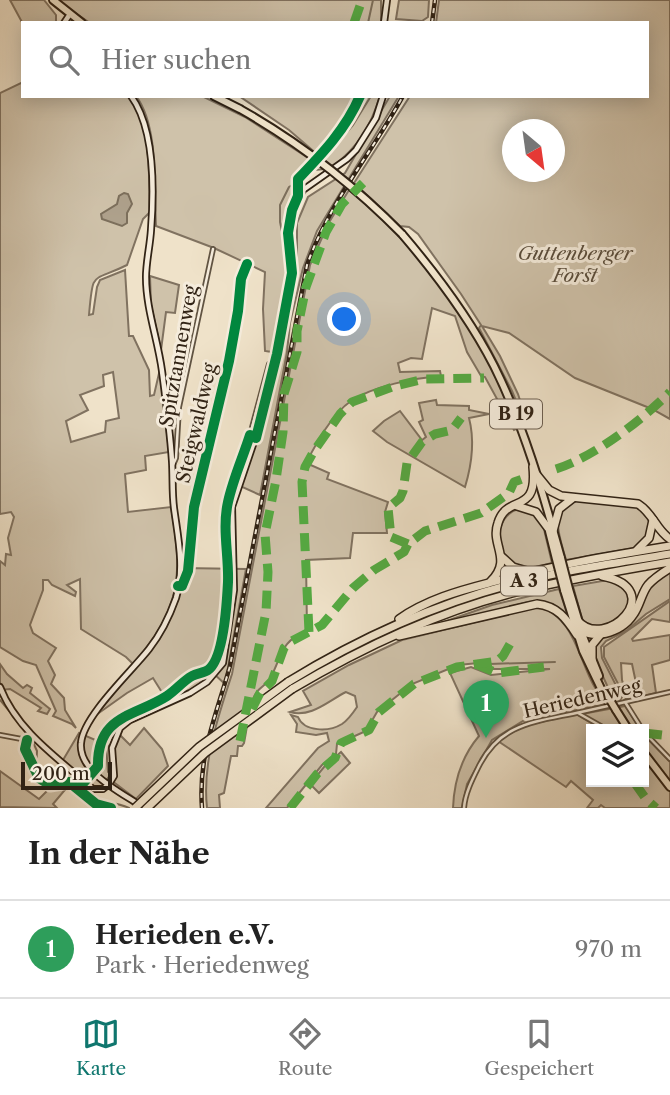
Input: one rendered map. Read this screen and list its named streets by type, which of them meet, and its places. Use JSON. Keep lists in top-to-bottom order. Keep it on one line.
{"streets":{"highway":["A 3"],"main road":["B 19"],"street":["Spitztannenweg","Steigwaldweg","Heriedenweg"]},"parks":["Guttenberger Forst"],"scale_bar":"200 m","north":"bottom right","page":{"search":"Hier suchen","pins":"1","scale":"200 m","heading":"In der Nähe","list":[{"mark":"1","name":"Herieden e.V.","note":"Park · Heriedenweg","value":"970 m"}],"nav":["Karte","Route","Gespeichert"]}}
